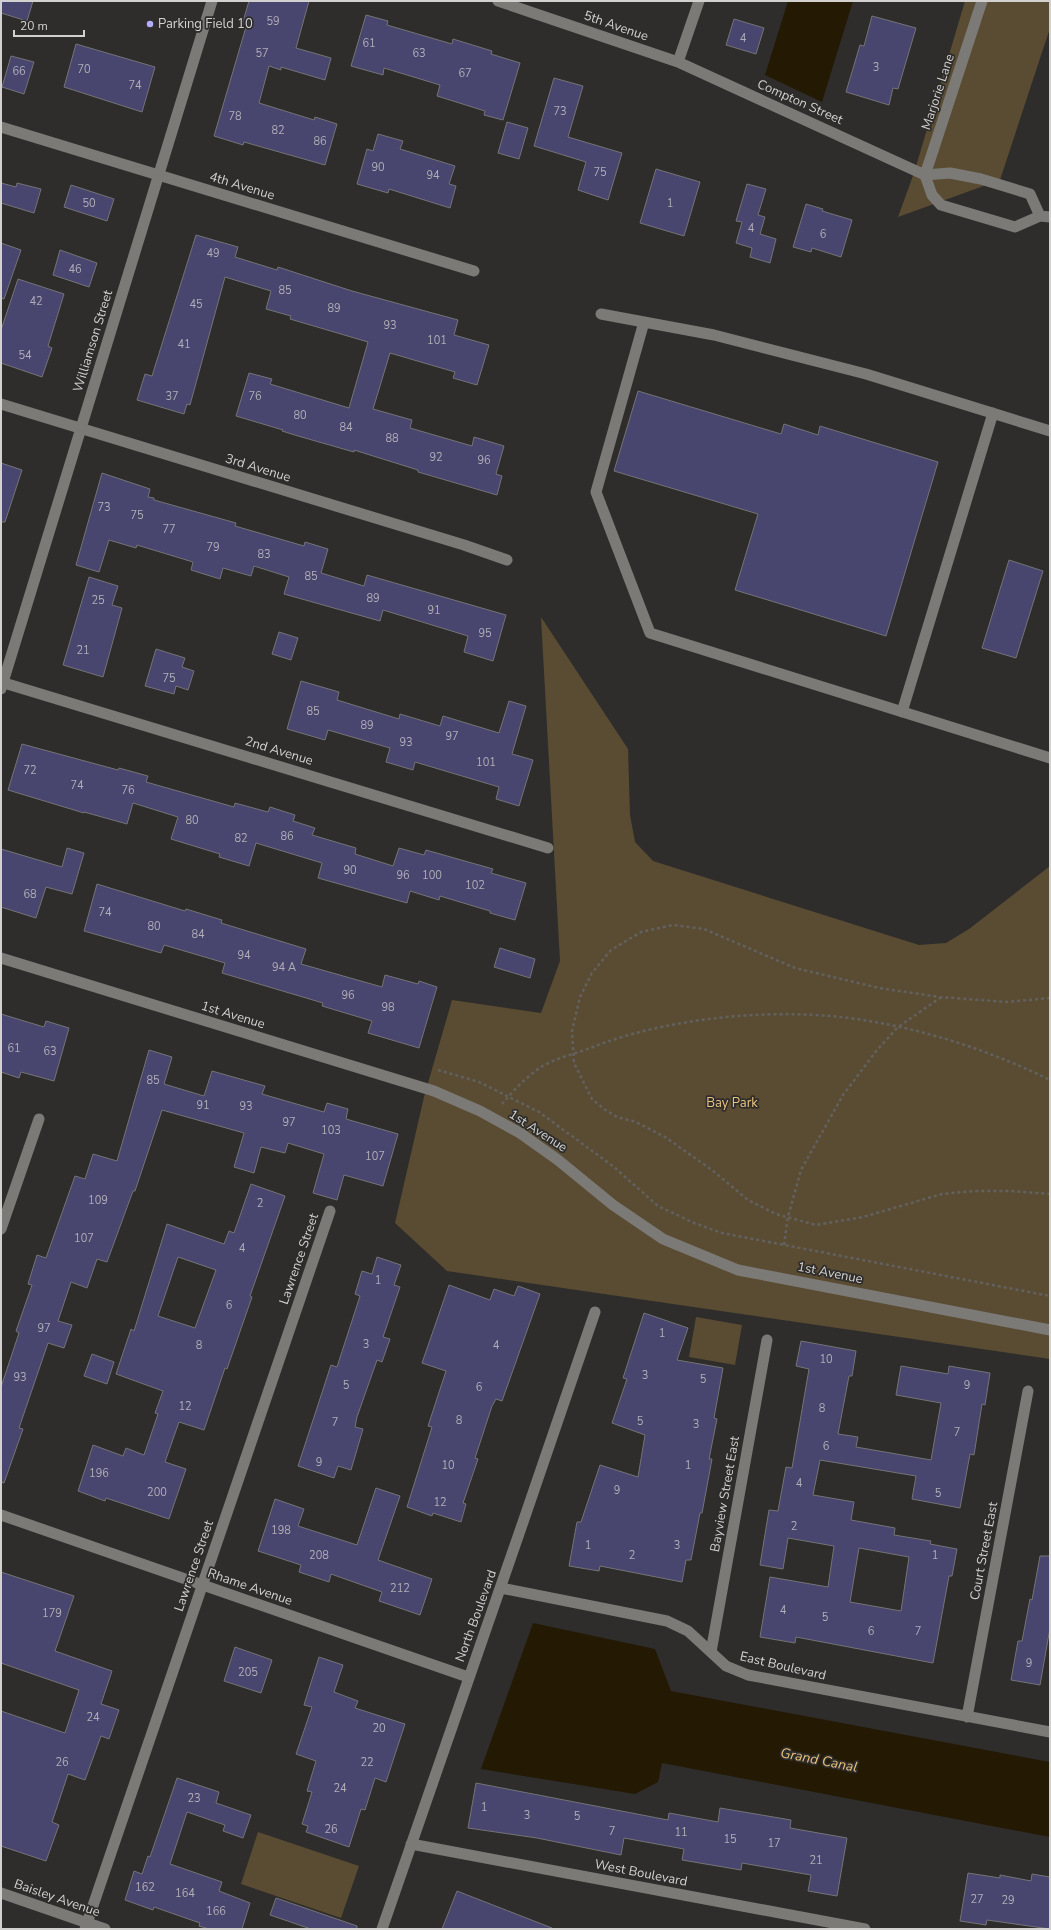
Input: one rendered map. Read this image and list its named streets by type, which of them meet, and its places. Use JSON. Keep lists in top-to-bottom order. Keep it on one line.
{"streets":{"street":["5th Avenue","Marjorie Lane","Compton Street","4th Avenue","Williamson Street","3rd Avenue","2nd Avenue","1st Avenue","Lawrence Street","Bayview Street East","Court Street East","Rhame Avenue","North Boulevard","East Boulevard","West Boulevard","Baisley Avenue"]},"crossings":[["5th Avenue","Compton Street"],["Marjorie Lane","Compton Street"],["4th Avenue","Williamson Street"],["Williamson Street","3rd Avenue"],["Williamson Street","2nd Avenue"],["Lawrence Street","Rhame Avenue"],["Lawrence Street","Baisley Avenue"],["Bayview Street East","East Boulevard"],["Court Street East","East Boulevard"],["Rhame Avenue","North Boulevard"],["North Boulevard","East Boulevard"],["North Boulevard","West Boulevard"]],"water":["Grand Canal"],"parks":["Bay Park"],"places":["Parking Field 10"],"house_numbers":["59","4","61","57","63","3","70","66","67","74","73","78","82","86","90","75","94","50","1","4","6","49","46","85","42","45","89","93","101","41","54","37","76","80","84","88","92","96","73","75","77","79","83","85","89","25","91","95","21","75","85","89","97","93","101","72","74","76","80","86","82","90","96","100","102","68","74","80","84","94","94 A","96","98","61","63","85","91","93","97","103","107","109","2","107","4","1","6","97","1","3","8","4","10","3","93","5","5","9","6","12","8","8","5","7","3","7","6","9","10","1","196","4","9","200","5","12","2","198","1","3","208","2","1","212","4","179","5","6","7","9","205","24","20","26","22","24","23","1","3","5","26","7","11","15","17","21","162","164","27","29","166"],"scale_bar":"20 m"}
